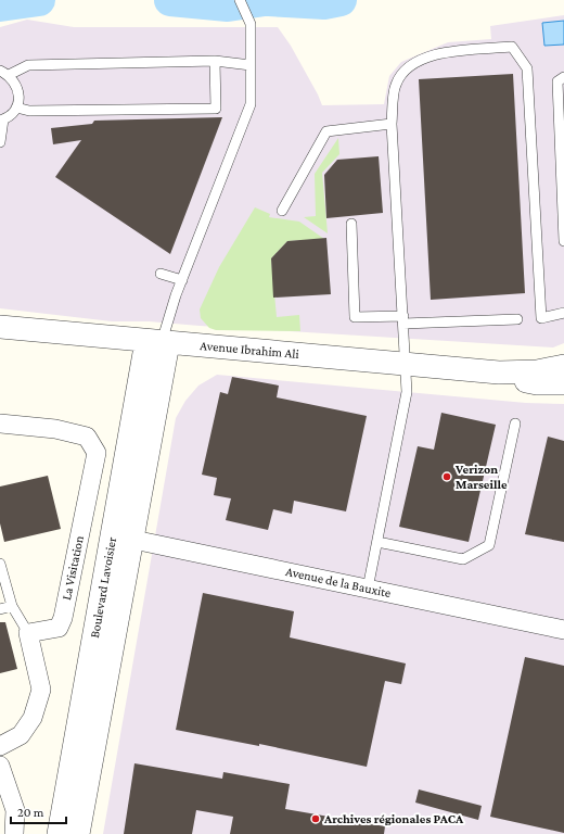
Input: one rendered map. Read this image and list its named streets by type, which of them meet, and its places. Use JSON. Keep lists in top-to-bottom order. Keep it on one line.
{"streets":{"street":["Avenue Ibrahim Ali","La Visitation","Avenue de la Bauxite","Boulevard Lavoisier"]},"crossings":[["Avenue Ibrahim Ali","Boulevard Lavoisier"],["Avenue de la Bauxite","Boulevard Lavoisier"]],"places":["Verizon Marseille","Archives régionales PACA"],"scale_bar":"20 m"}
